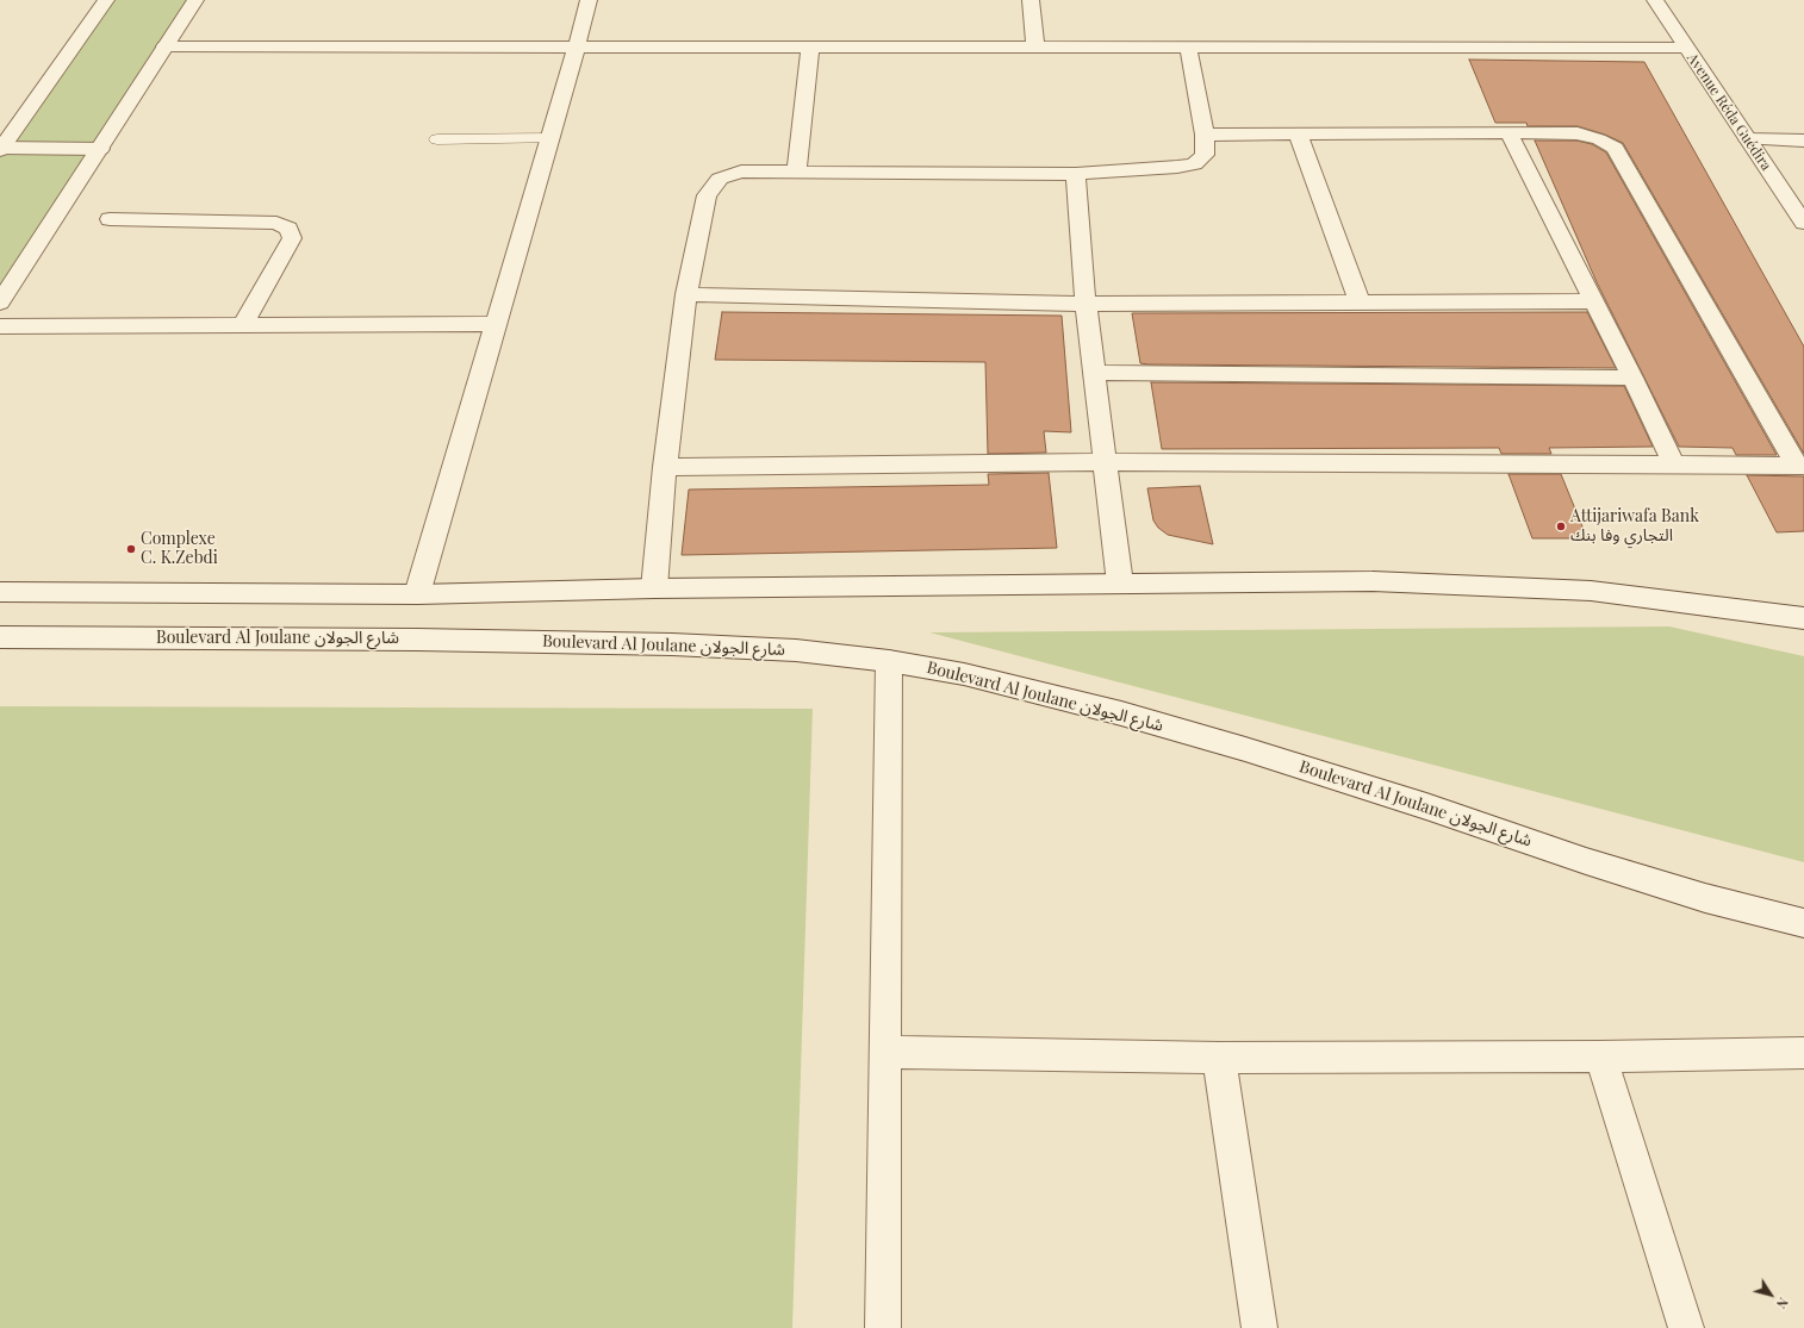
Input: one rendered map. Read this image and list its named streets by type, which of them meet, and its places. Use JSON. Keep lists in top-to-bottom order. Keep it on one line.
{"streets":{"street":["Avenue Réda Guédira","Boulevard Al Joulane شارع الجولان"]},"places":["Attijariwafa Bank التجاري وفا بنك","Complexe C. K.Zebdi"],"north":"bottom right"}
